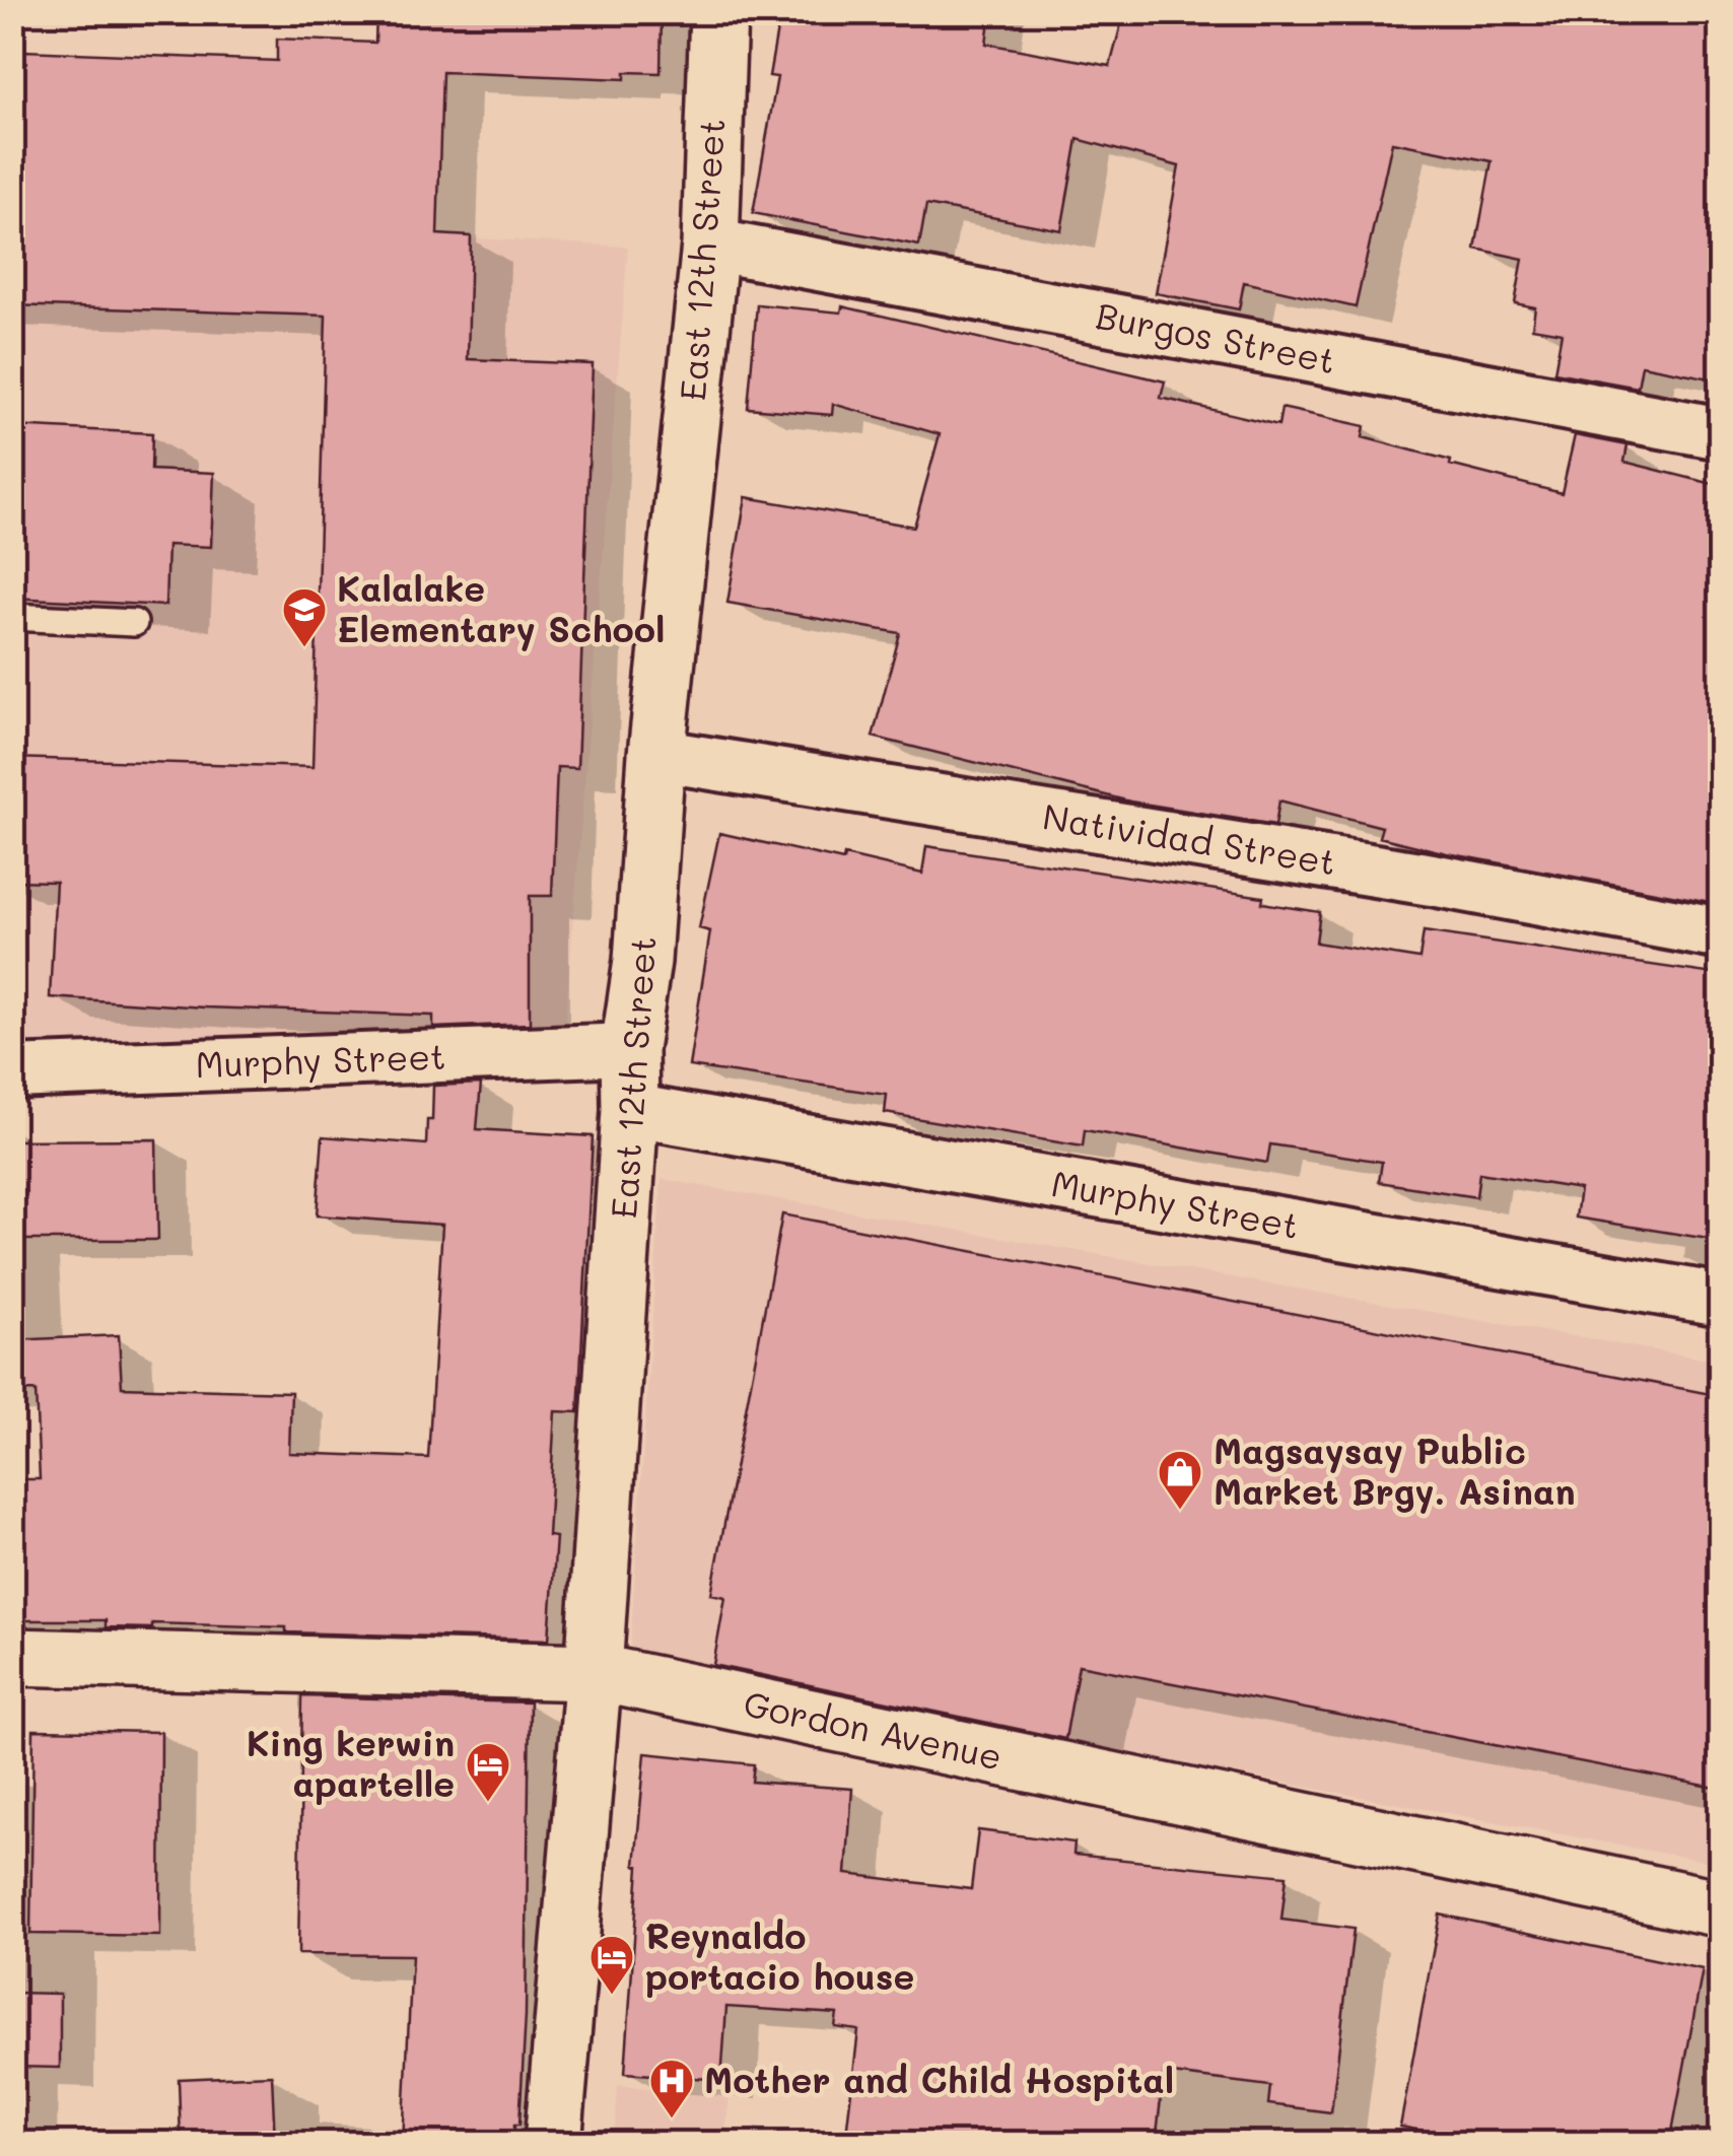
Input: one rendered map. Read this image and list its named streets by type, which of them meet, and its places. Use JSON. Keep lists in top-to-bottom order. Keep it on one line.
{"streets":{"street":["East 12th Street","Burgos Street","Natividad Street","Murphy Street","Gordon Avenue"]},"crossings":[["East 12th Street","Burgos Street"],["East 12th Street","Natividad Street"],["East 12th Street","Murphy Street"],["East 12th Street","Gordon Avenue"]],"places":{"school or university":["Kalalake Elementary School"],"shop":["Magsaysay Public Market Brgy. Asinan"],"hotel":["King kerwin apartelle","Reynaldo portacio house"],"hospital":["Mother and Child Hospital"]}}
